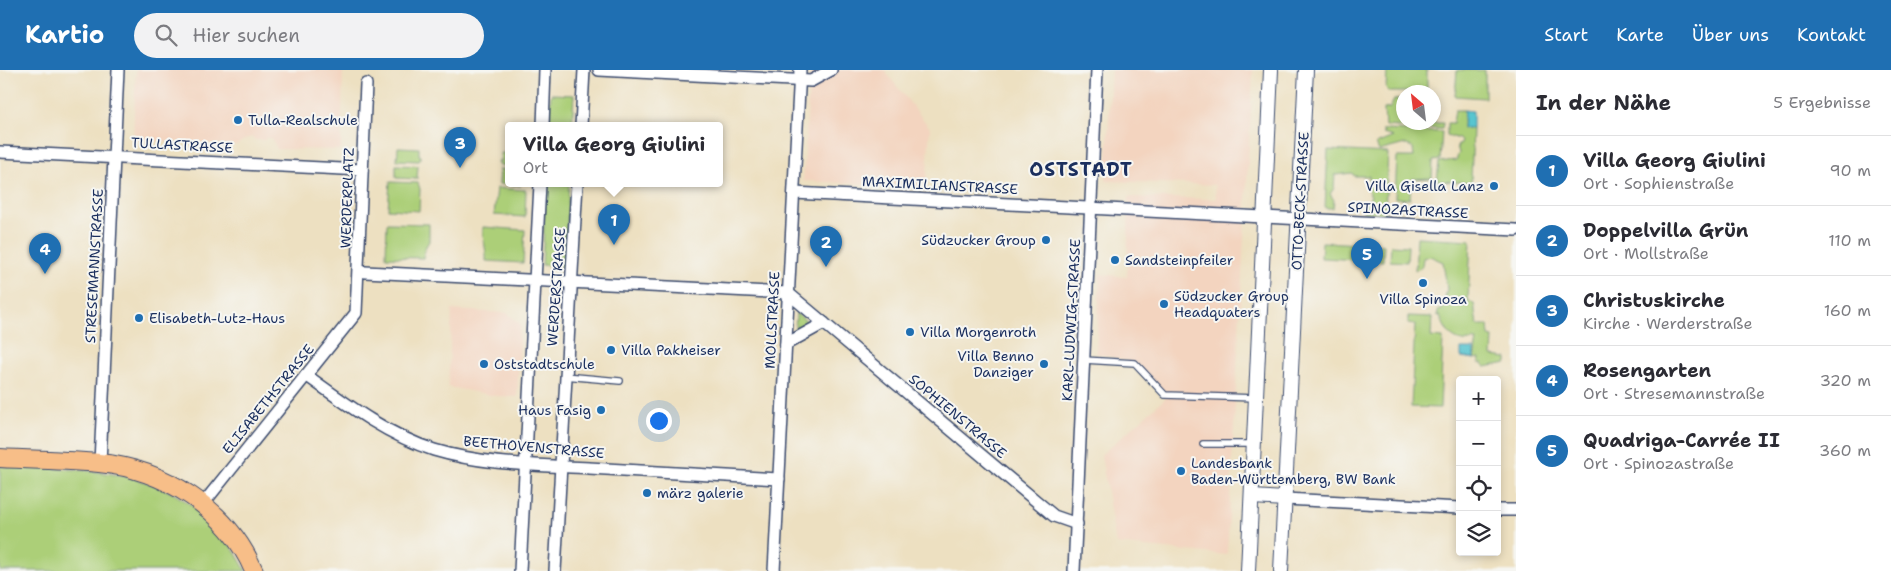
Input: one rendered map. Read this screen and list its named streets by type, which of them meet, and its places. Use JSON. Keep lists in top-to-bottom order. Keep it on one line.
{"streets":{"street":["TULLASTRASSE","MAXIMILIANSTRASSE","WERDERPLATZ","OTTO-BECK-STRASSE","SPINOZASTRASSE","STRESEMANNSTRASSE","WERDERSTRASSE","MOLLSTRASSE","KARL-LUDWIG-STRASSE","ELISABETHSTRASSE","SOPHIENSTRASSE","BEETHOVENSTRASSE"]},"crossings":[["TULLASTRASSE","WERDERPLATZ"],["TULLASTRASSE","STRESEMANNSTRASSE"],["MAXIMILIANSTRASSE","SPINOZASTRASSE"],["MAXIMILIANSTRASSE","MOLLSTRASSE"],["MAXIMILIANSTRASSE","KARL-LUDWIG-STRASSE"],["WERDERPLATZ","ELISABETHSTRASSE"],["OTTO-BECK-STRASSE","SPINOZASTRASSE"],["WERDERSTRASSE","BEETHOVENSTRASSE"],["MOLLSTRASSE","SOPHIENSTRASSE"],["MOLLSTRASSE","BEETHOVENSTRASSE"],["KARL-LUDWIG-STRASSE","SOPHIENSTRASSE"],["ELISABETHSTRASSE","BEETHOVENSTRASSE"]],"districts":["OSTSTADT"],"places":["Tulla-Realschule","Villa Gisella Lanz","Südzucker Group","Sandsteinpfeiler","Villa Spinoza","Südzucker Group Headquaters","Elisabeth-Lutz-Haus","Villa Morgenroth","Villa Pakheiser","Oststadtschule","Villa Benno Danziger","Haus Fasig","Landesbank Baden-Württemberg, BW Bank","märz galerie"],"north":"top left","page":{"header":"Kartio","search":"Hier suchen","nav":["Start","Karte","Über uns","Kontakt"],"heading":["In der Nähe","5 Ergebnisse"],"popup":["Villa Georg Giulini","Ort"],"pins":["3","1","2","4","5"],"list":[{"mark":"1","name":"Villa Georg Giulini","note":"Ort · Sophienstraße","value":"90 m"},{"mark":"2","name":"Doppelvilla Grün","note":"Ort · Mollstraße","value":"110 m"},{"mark":"3","name":"Christuskirche","note":"Kirche · Werderstraße","value":"160 m"},{"mark":"4","name":"Rosengarten","note":"Ort · Stresemannstraße","value":"320 m"},{"mark":"5","name":"Quadriga-Carrée II","note":"Ort · Spinozastraße","value":"360 m"}],"map_buttons":["+","−"]}}
